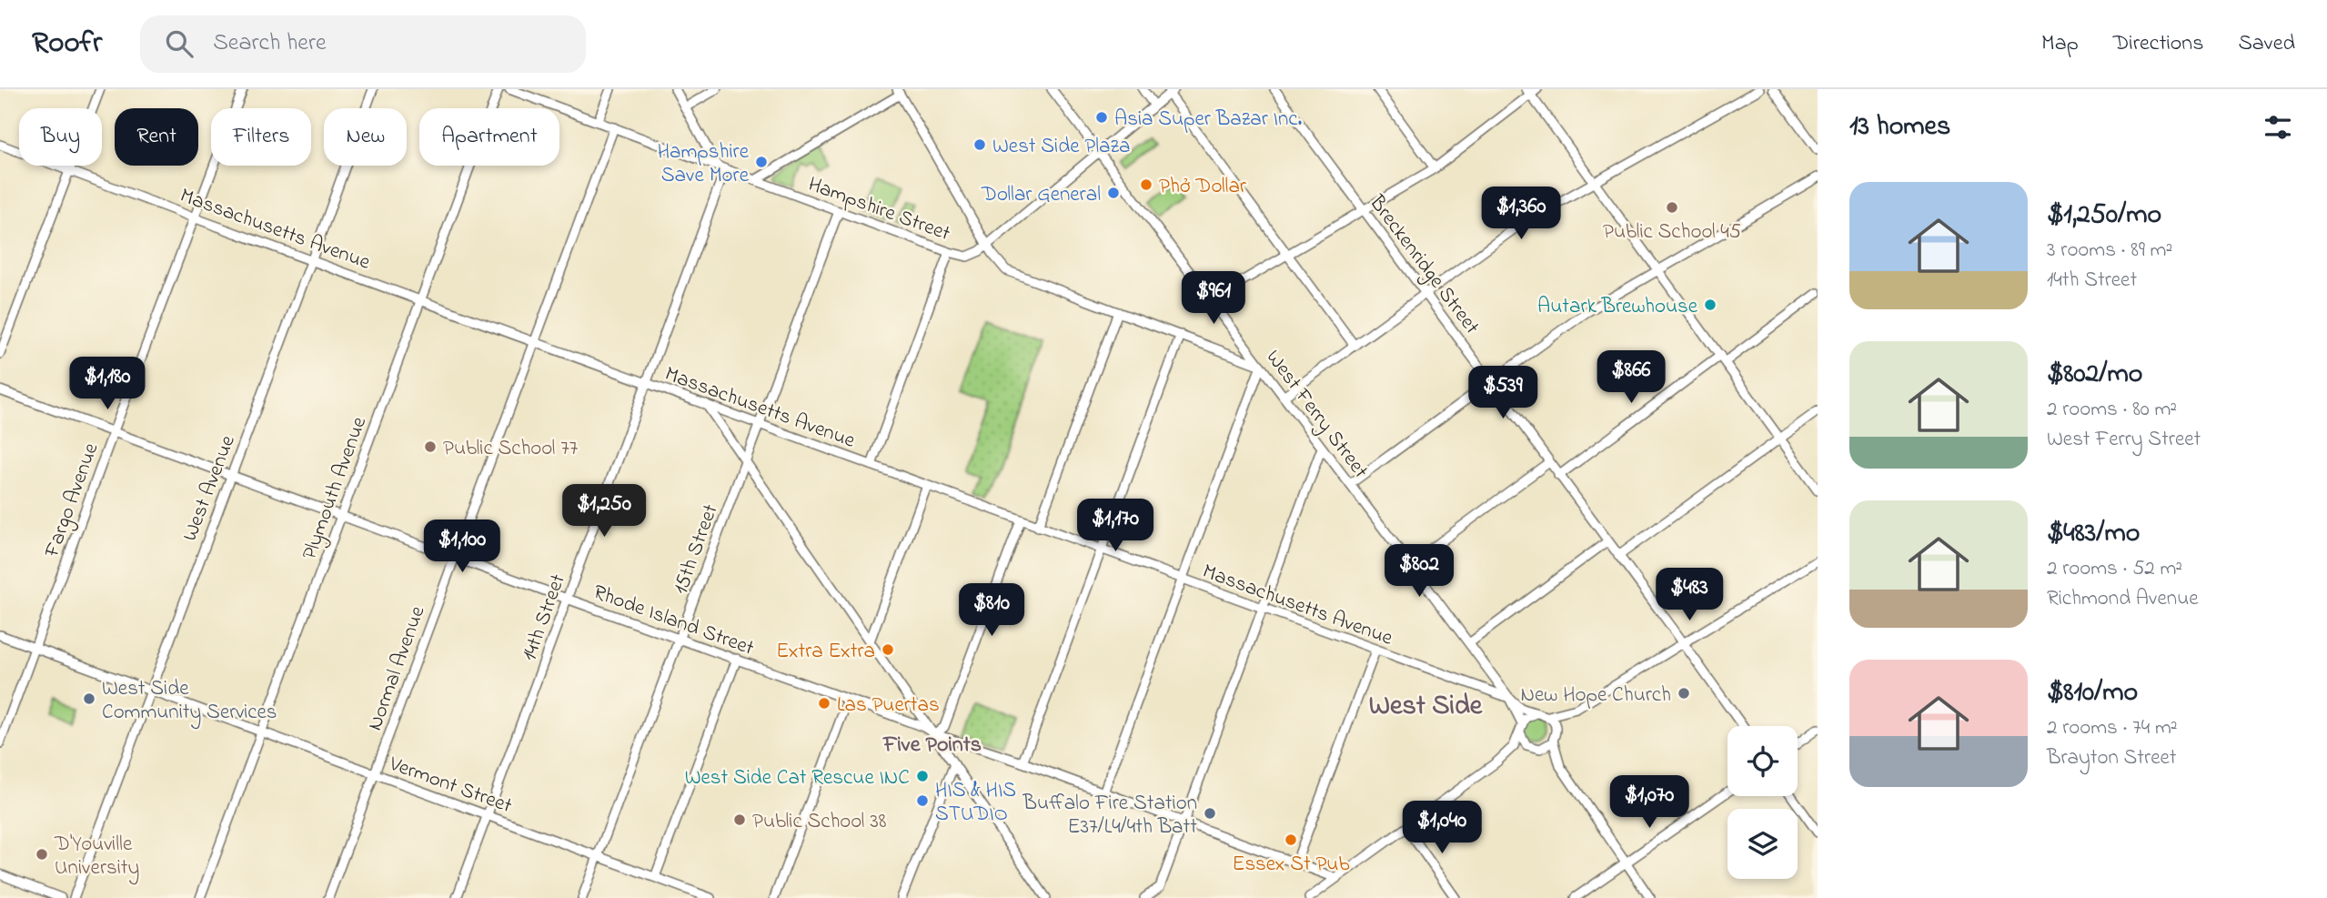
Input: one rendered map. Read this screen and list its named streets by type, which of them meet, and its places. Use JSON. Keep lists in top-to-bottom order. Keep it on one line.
{"streets":{"street":["Hampshire Street","Massachusetts Avenue","Breckenridge Street","West Ferry Street","West Avenue","Plymouth Avenue","Fargo Avenue","15th Street","14th Street","Rhode Island Street","Normal Avenue","Vermont Street"]},"crossings":[["Hampshire Street","15th Street"],["Hampshire Street","14th Street"],["Hampshire Street","Normal Avenue"],["Massachusetts Avenue","West Ferry Street"],["Massachusetts Avenue","West Avenue"],["Massachusetts Avenue","Plymouth Avenue"],["Massachusetts Avenue","Fargo Avenue"],["Massachusetts Avenue","15th Street"],["Massachusetts Avenue","14th Street"],["Massachusetts Avenue","Normal Avenue"],["West Avenue","Rhode Island Street"],["West Avenue","Vermont Street"],["Plymouth Avenue","Rhode Island Street"],["Plymouth Avenue","Vermont Street"],["Fargo Avenue","Rhode Island Street"],["Fargo Avenue","Vermont Street"],["15th Street","Rhode Island Street"],["15th Street","Vermont Street"],["14th Street","Rhode Island Street"],["14th Street","Vermont Street"],["Rhode Island Street","Normal Avenue"],["Normal Avenue","Vermont Street"]],"districts":["West Side","Five Points"],"places":["Asia Super Bazar Inc.","West Side Plaza","Hampshire Save More","Phở Dollar","Dollar General","Public School 45","Autark Brewhouse","Public School 77","Extra Extra","New Hope Church","West Side Community Services","Las Puertas","West Side Cat Rescue INC","HIS & HIS STUDIO","Buffalo Fire Station E37/L4/4th Batt","Public School 38","Essex St Pub","D'Youville University"],"page":{"header":"Roofr","search":"Search here","nav":["Map","Directions","Saved"],"heading":"13 homes","chip":["Buy","Rent","Filters","New","Apartment"],"list":[{"name":"$1,250/mo","note":"3 rooms · 89 m² · 14th Street"},{"name":"$802/mo","note":"2 rooms · 80 m² · West Ferry Street"},{"name":"$483/mo","note":"2 rooms · 52 m² · Richmond Avenue"},{"name":"$810/mo","note":"2 rooms · 74 m² · Brayton Street"}],"price":["$1,360","$961","$866","$1,180","$539","$1,250","$1,170","$1,100","$802","$483","$810","$1,070","$1,040"]}}
